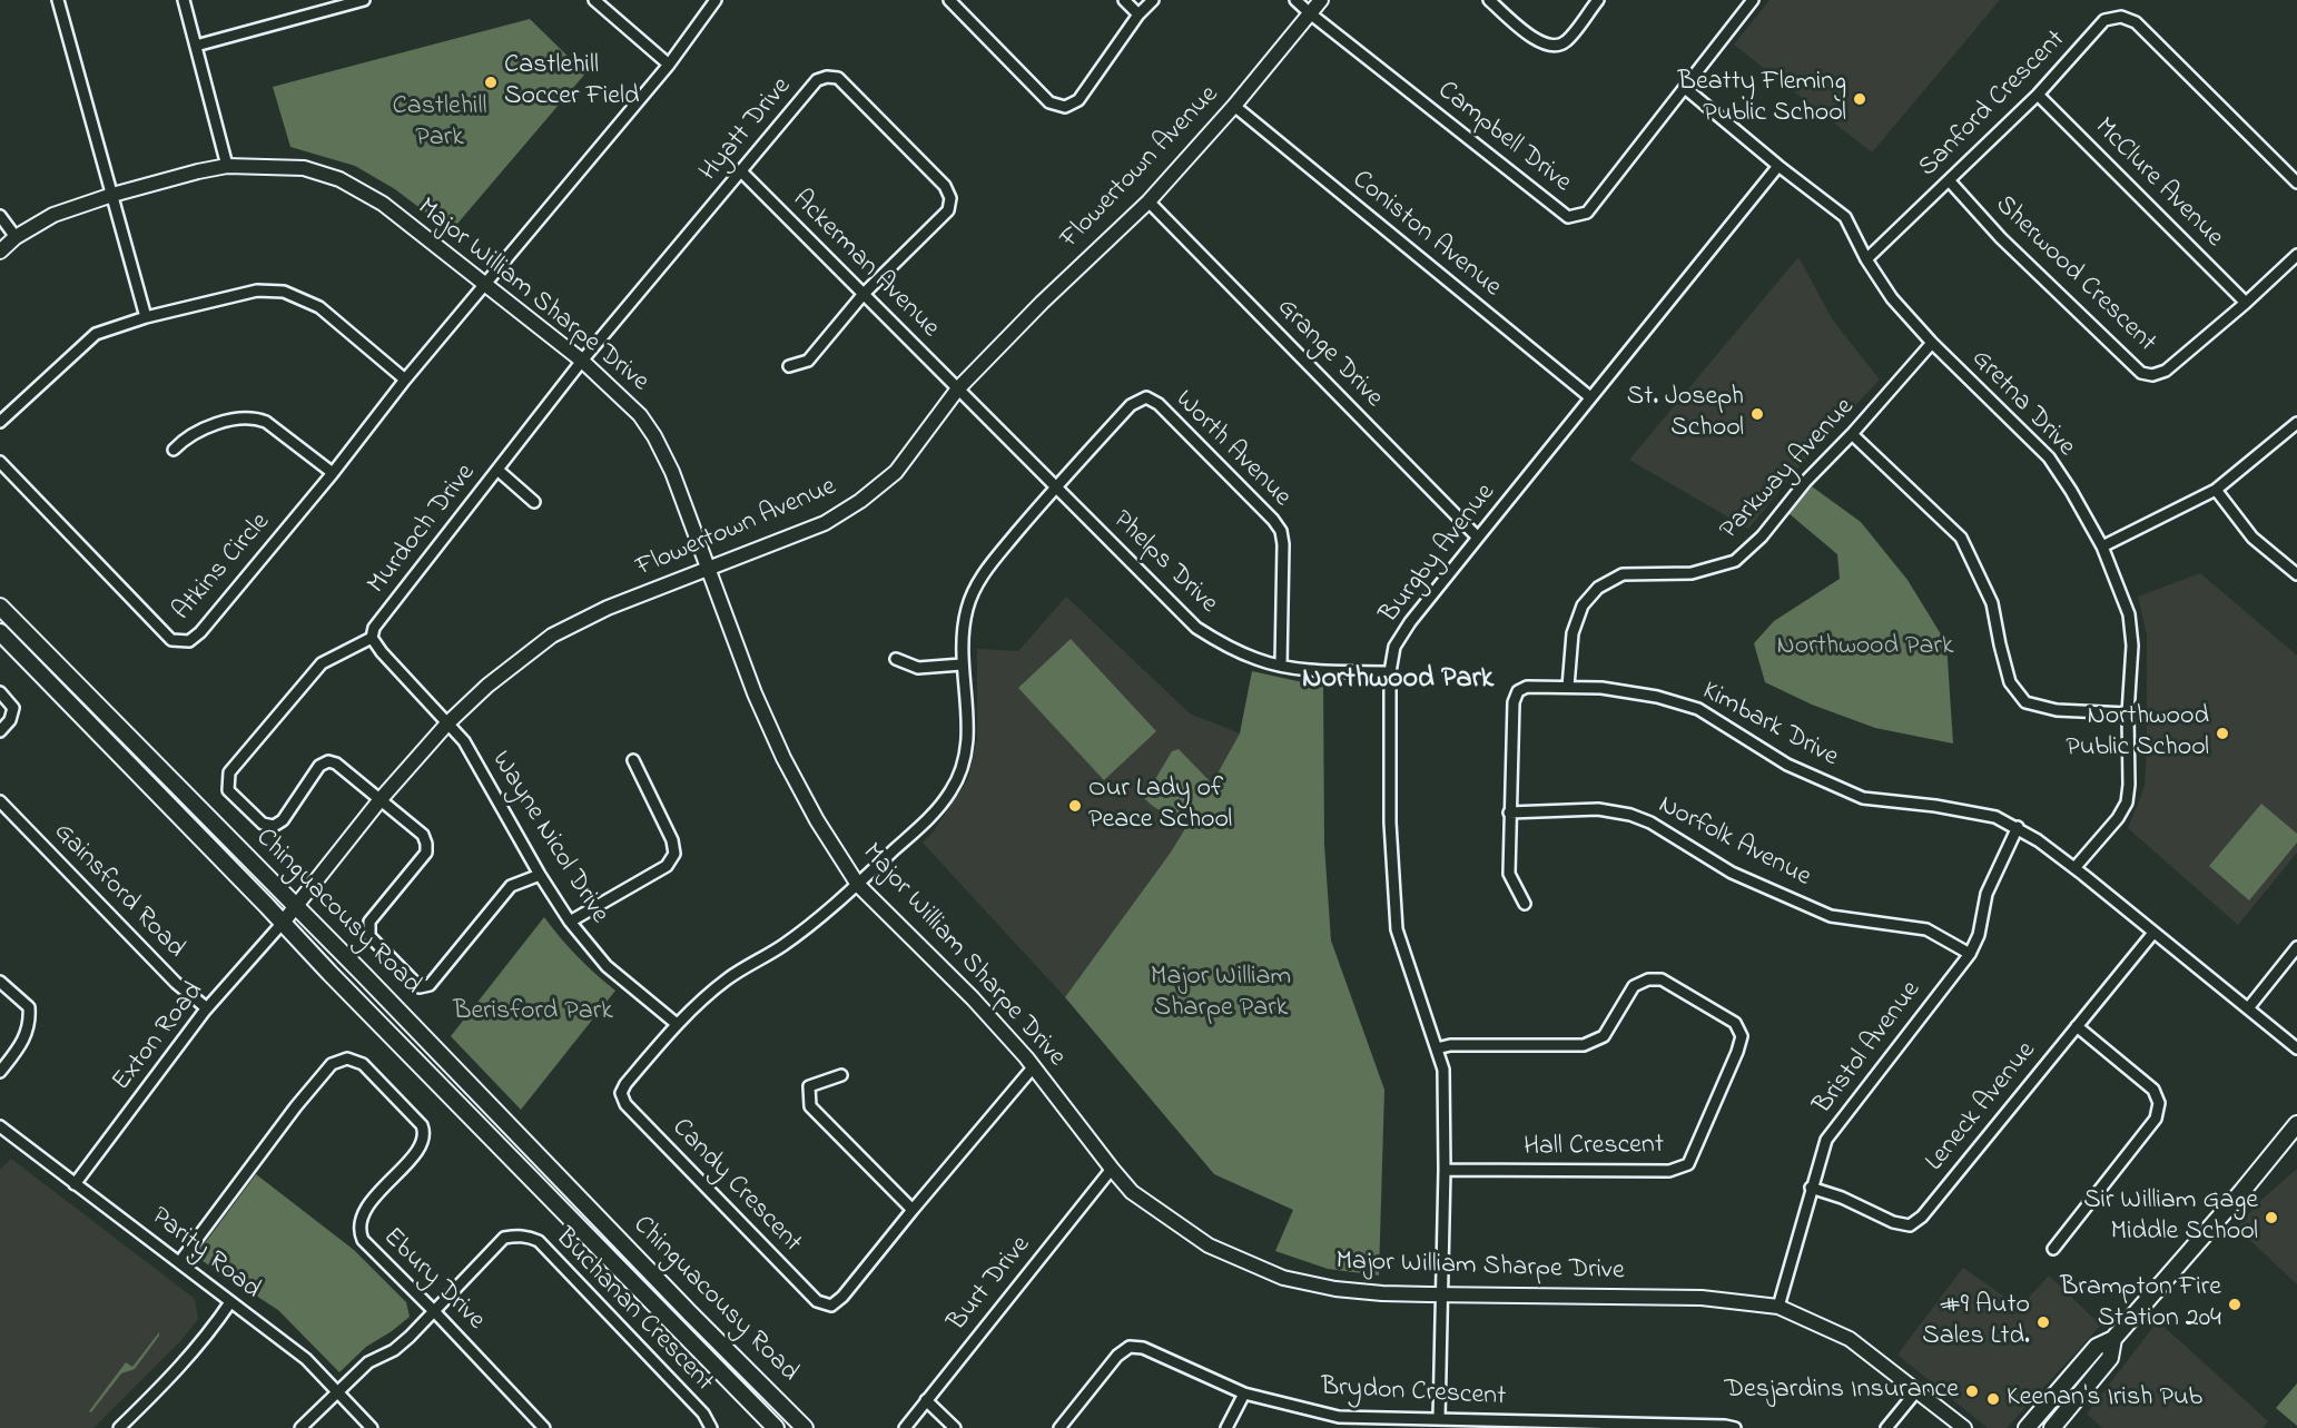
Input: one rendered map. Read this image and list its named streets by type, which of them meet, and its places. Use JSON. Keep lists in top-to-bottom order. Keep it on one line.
{"streets":{"main road":["Chinguacousy Road"],"street":["Sanford Crescent","Hyatt Drive","Campbell Drive","Flowertown Avenue","McClure Avenue","Coniston Avenue","Ackerman Avenue","Sherwood Crescent","Major William Sharpe Drive","Grange Drive","Gretna Drive","Worth Avenue","Parkway Avenue","Murdoch Drive","Burgby Avenue","Phelps Drive","Atkins Circle","Kimbark Drive","Wayne Nicol Drive","Norfolk Avenue","Gainsford Road","Exton Road","Bristol Avenue","Leneck Avenue","Hall Crescent","Candy Crescent","Parity Road","Ebury Drive","Burt Drive","Buchanan Crescent","Brydon Crescent"]},"crossings":[["Sanford Crescent","McClure Avenue"],["Sanford Crescent","Sherwood Crescent"],["Sanford Crescent","Gretna Drive"],["Hyatt Drive","Ackerman Avenue"],["Hyatt Drive","Major William Sharpe Drive"],["Hyatt Drive","Murdoch Drive"],["Campbell Drive","Flowertown Avenue"],["Campbell Drive","Gretna Drive"],["Flowertown Avenue","Coniston Avenue"],["Flowertown Avenue","Ackerman Avenue"],["Flowertown Avenue","Major William Sharpe Drive"],["Flowertown Avenue","Grange Drive"],["Flowertown Avenue","Phelps Drive"],["Flowertown Avenue","Wayne Nicol Drive"],["Flowertown Avenue","Chinguacousy Road"],["Flowertown Avenue","Exton Road"],["McClure Avenue","Sherwood Crescent"],["Coniston Avenue","Burgby Avenue"],["Ackerman Avenue","Phelps Drive"],["Major William Sharpe Drive","Murdoch Drive"],["Major William Sharpe Drive","Burgby Avenue"],["Major William Sharpe Drive","Atkins Circle"],["Major William Sharpe Drive","Bristol Avenue"],["Major William Sharpe Drive","Candy Crescent"],["Major William Sharpe Drive","Burt Drive"],["Grange Drive","Burgby Avenue"],["Gretna Drive","Parkway Avenue"],["Gretna Drive","Burgby Avenue"],["Gretna Drive","Kimbark Drive"],["Worth Avenue","Phelps Drive"],["Worth Avenue","Candy Crescent"],["Parkway Avenue","Kimbark Drive"],["Burgby Avenue","Phelps Drive"],["Burgby Avenue","Hall Crescent"],["Burgby Avenue","Brydon Crescent"],["Phelps Drive","Candy Crescent"],["Kimbark Drive","Norfolk Avenue"],["Kimbark Drive","Bristol Avenue"],["Kimbark Drive","Leneck Avenue"],["Wayne Nicol Drive","Candy Crescent"],["Norfolk Avenue","Bristol Avenue"],["Gainsford Road","Exton Road"],["Chinguacousy Road","Exton Road"],["Exton Road","Parity Road"],["Bristol Avenue","Leneck Avenue"],["Parity Road","Ebury Drive"],["Parity Road","Buchanan Crescent"],["Ebury Drive","Buchanan Crescent"]],"districts":["Northwood Park"],"parks":["Castlehill Park","Northwood Park","Major William Sharpe Park","Berisford Park"],"places":["Castlehill Soccer Field","Beatty Fleming Public School","St. Joseph School","Northwood Public School","Our Lady of Peace School","Sir William Gage Middle School","Brampton Fire Station 204","#9 Auto Sales Ltd.","Desjardins Insurance","Keenan's Irish Pub"]}
